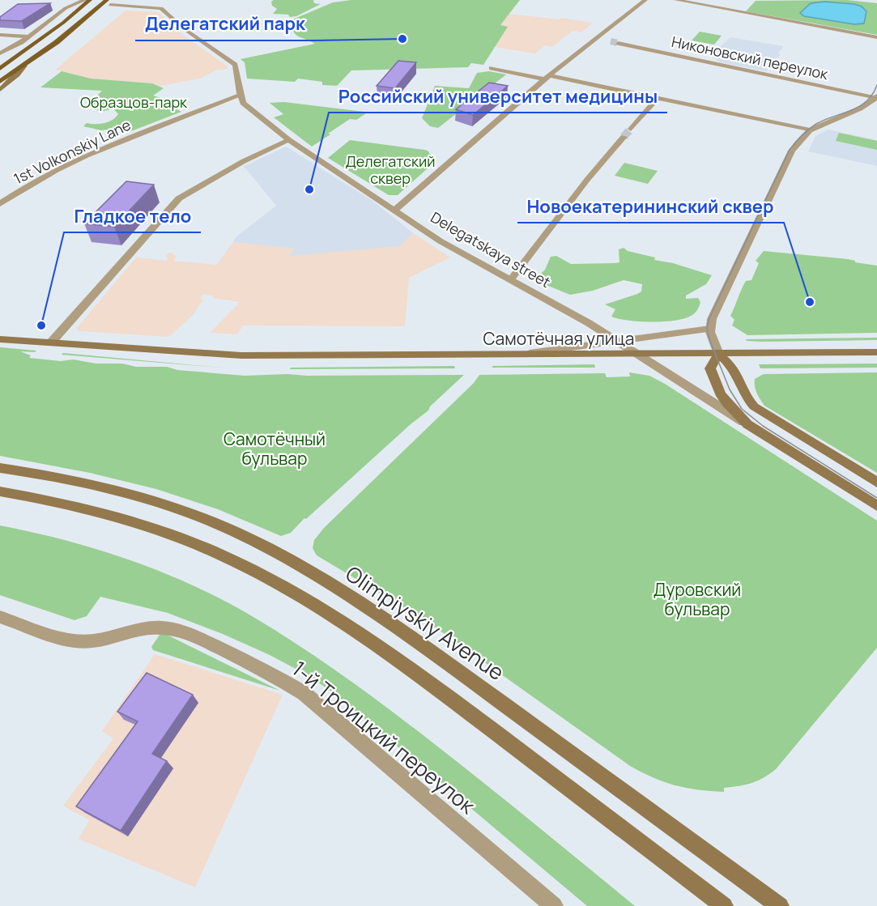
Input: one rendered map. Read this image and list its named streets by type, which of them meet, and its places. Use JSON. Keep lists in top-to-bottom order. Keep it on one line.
{"streets":{"main road":["Delegatskaya street","Самотёчная улица","Olimpiyskiy Avenue"],"street":["Никоновский переулок","1st Volkonskiy Lane","1-й Троицкий переулок"]},"crossings":[["1st Volkonskiy Lane","Delegatskaya street"],["Delegatskaya street","Самотёчная улица"]],"parks":["Образцов-парк","Делегатский сквер","Самотёчный бульвар","Дуровский бульвар"],"places":["Делегатский парк","Российский университет медицины","Новоекатерининский сквер","Гладкое тело"]}
